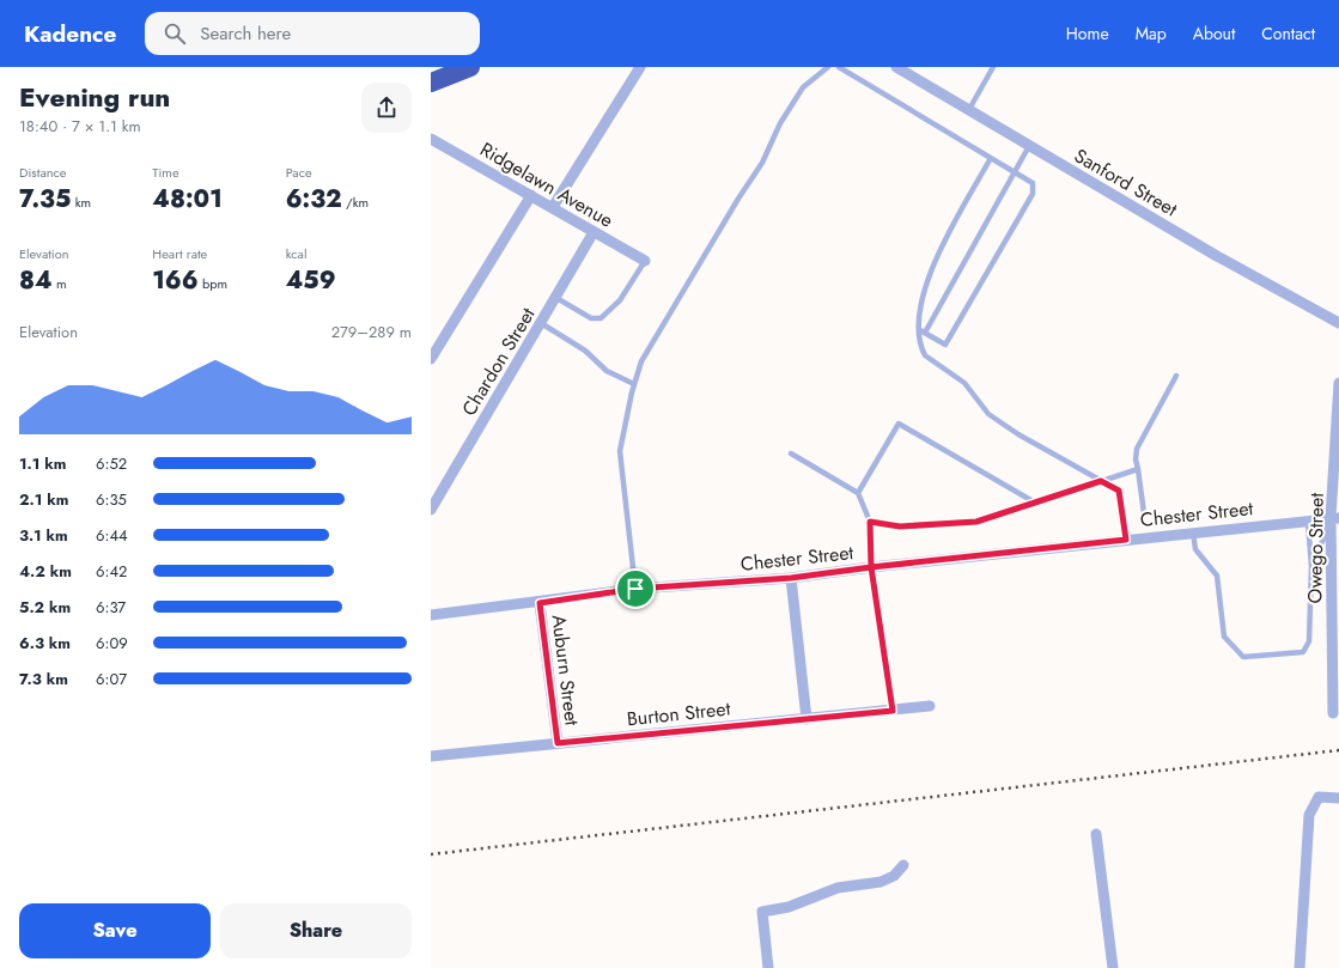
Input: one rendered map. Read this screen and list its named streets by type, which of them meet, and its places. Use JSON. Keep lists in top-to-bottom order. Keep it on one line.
{"streets":{"street":["Sanford Street","Ridgelawn Avenue","Chardon Street","Chester Street","Owego Street","Auburn Street","Burton Street"]},"crossings":[["Ridgelawn Avenue","Chardon Street"],["Chester Street","Owego Street"],["Chester Street","Auburn Street"],["Auburn Street","Burton Street"]],"page":{"header":"Kadence","search":"Search here","nav":["Home","Map","About","Contact"],"heading":["Evening run","18:40 · 7 × 1.1 km"],"stats":[["Distance","7.35 km"],["Time","48:01"],["Pace","6:32 /km"],["Elevation","84 m"],["Heart rate","166 bpm"],["kcal","459"]],"chart":["Elevation","279–289 m"],"list":[{"name":"1.1 km","note":"6:52"},{"name":"2.1 km","note":"6:35"},{"name":"3.1 km","note":"6:44"},{"name":"4.2 km","note":"6:42"},{"name":"5.2 km","note":"6:37"},{"name":"6.3 km","note":"6:09"},{"name":"7.3 km","note":"6:07"}],"buttons":["Save","Share"]}}
